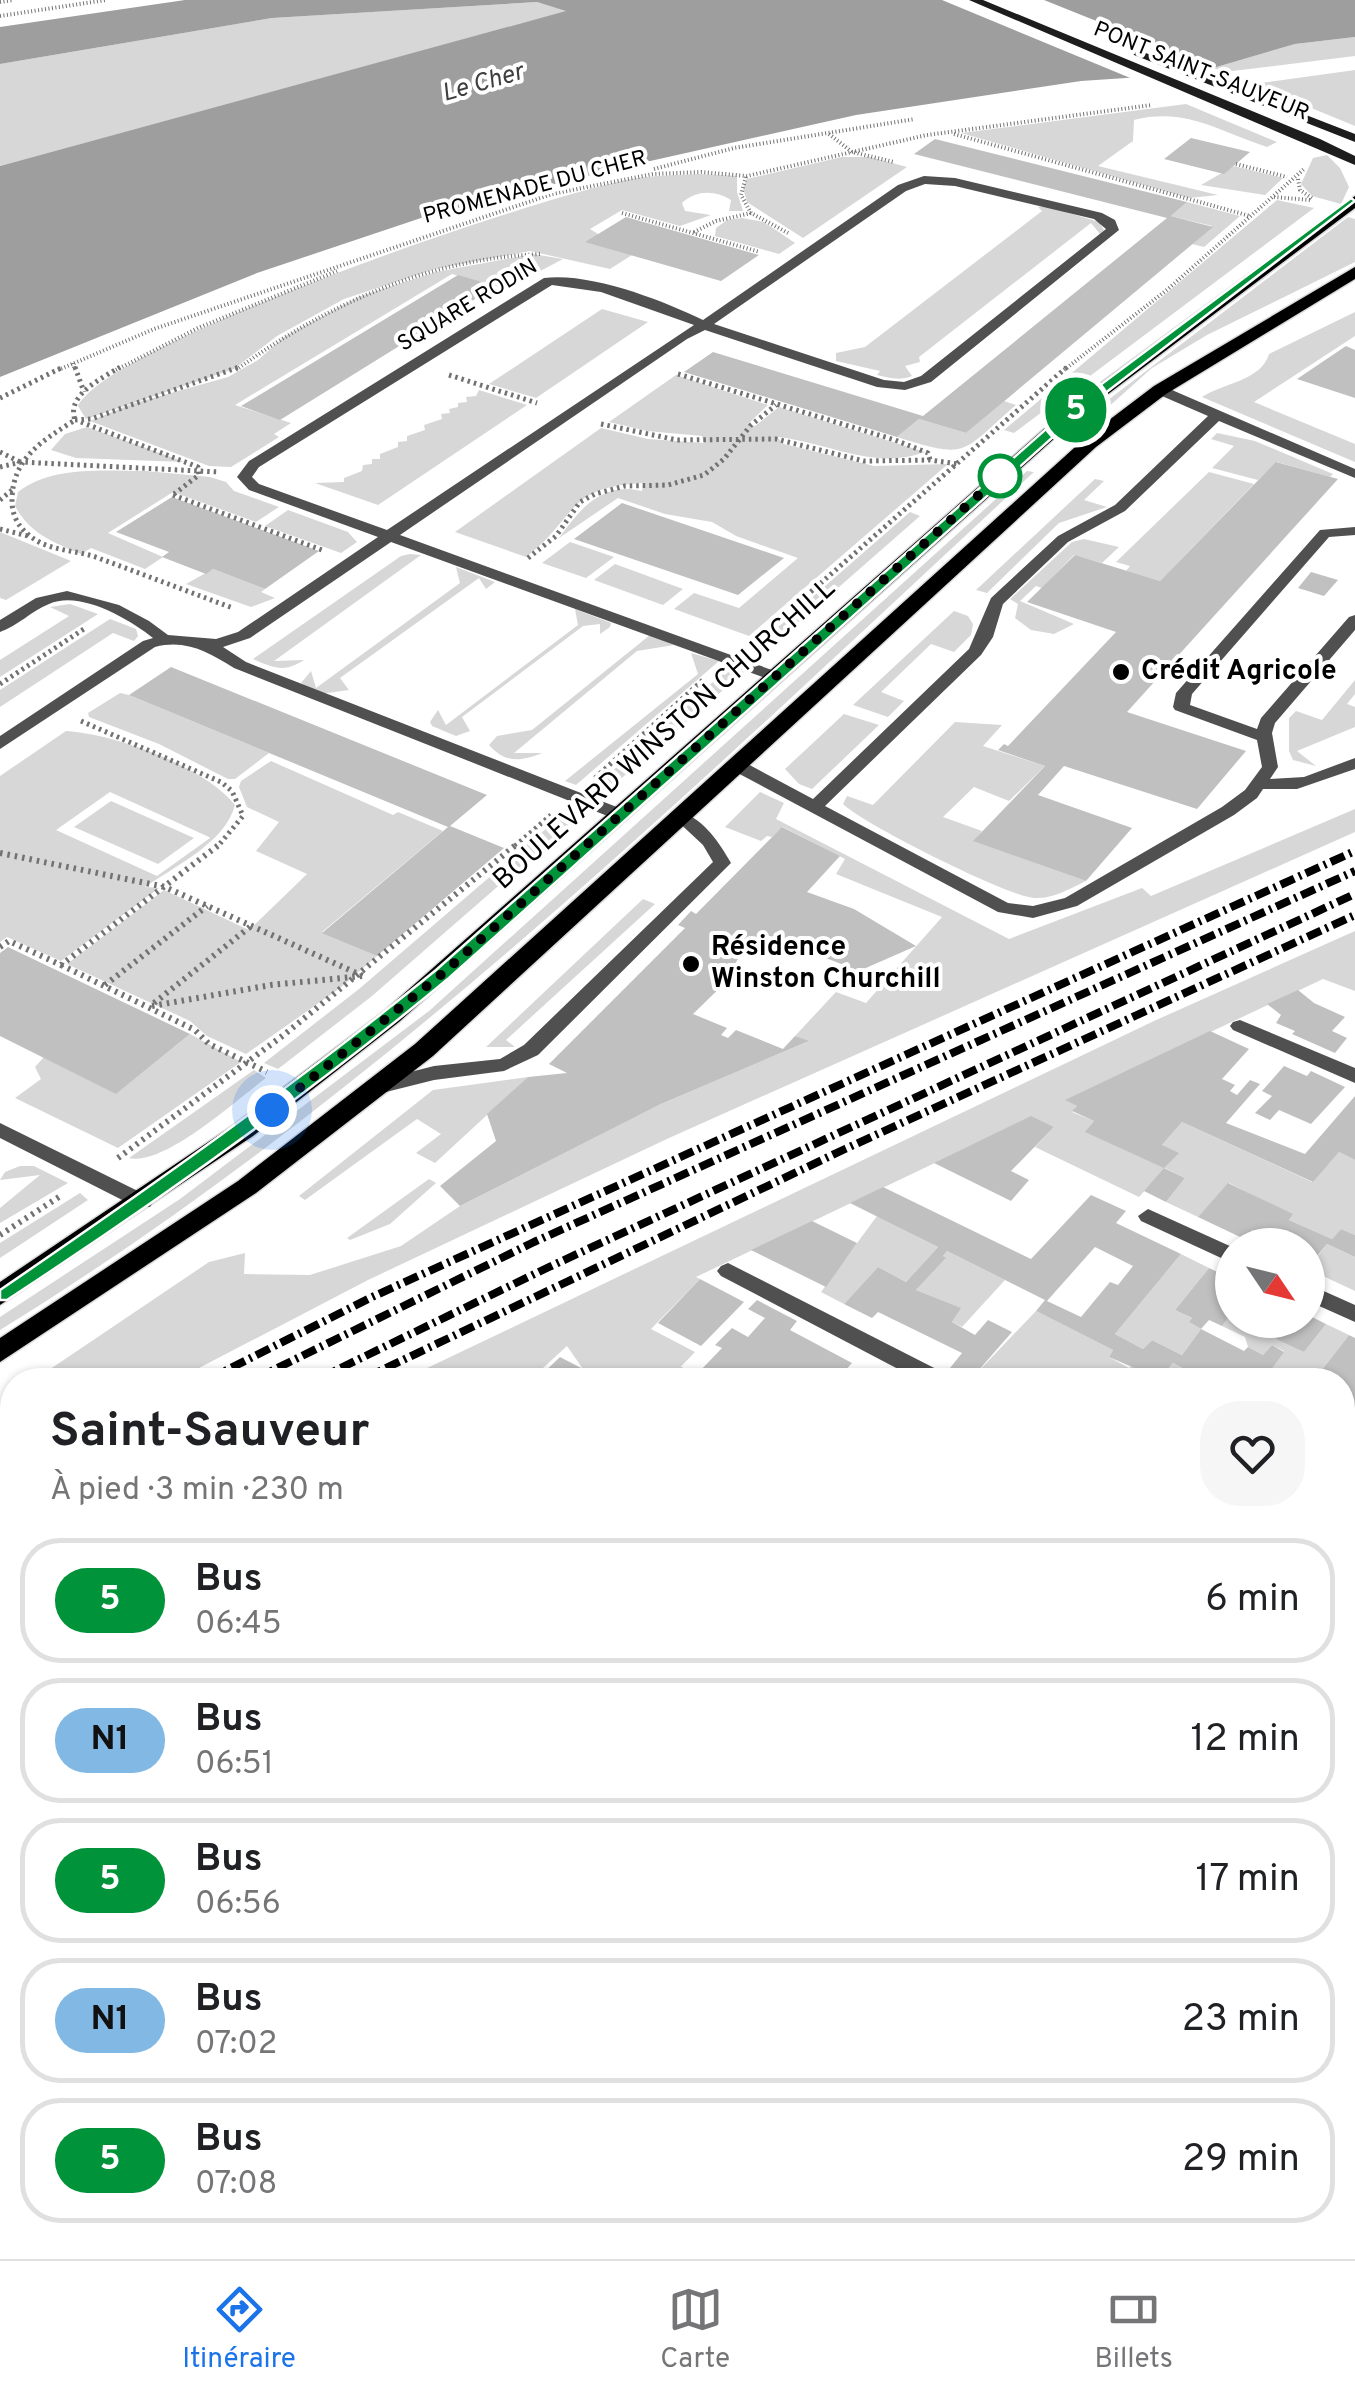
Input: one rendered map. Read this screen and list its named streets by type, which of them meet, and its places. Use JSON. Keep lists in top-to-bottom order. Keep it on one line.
{"streets":{"main road":["PONT SAINT-SAUVEUR","BOULEVARD WINSTON CHURCHILL"],"street":["SQUARE RODIN"],"path":["PROMENADE DU CHER"]},"water":["Le Cher"],"places":["Crédit Agricole","Résidence Winston Churchill"],"lines":["bus line 5"],"north":"bottom right","page":{"on_map":"5","heading":["Saint-Sauveur","À pied · 3 min · 230 m"],"list":[{"mark":"5","name":"Bus","note":"06:45","value":"6 min"},{"mark":"N1","name":"Bus","note":"06:51","value":"12 min"},{"mark":"5","name":"Bus","note":"06:56","value":"17 min"},{"mark":"N1","name":"Bus","note":"07:02","value":"23 min"},{"mark":"5","name":"Bus","note":"07:08","value":"29 min"}],"tabs":["Itinéraire","Carte","Billets"]}}
